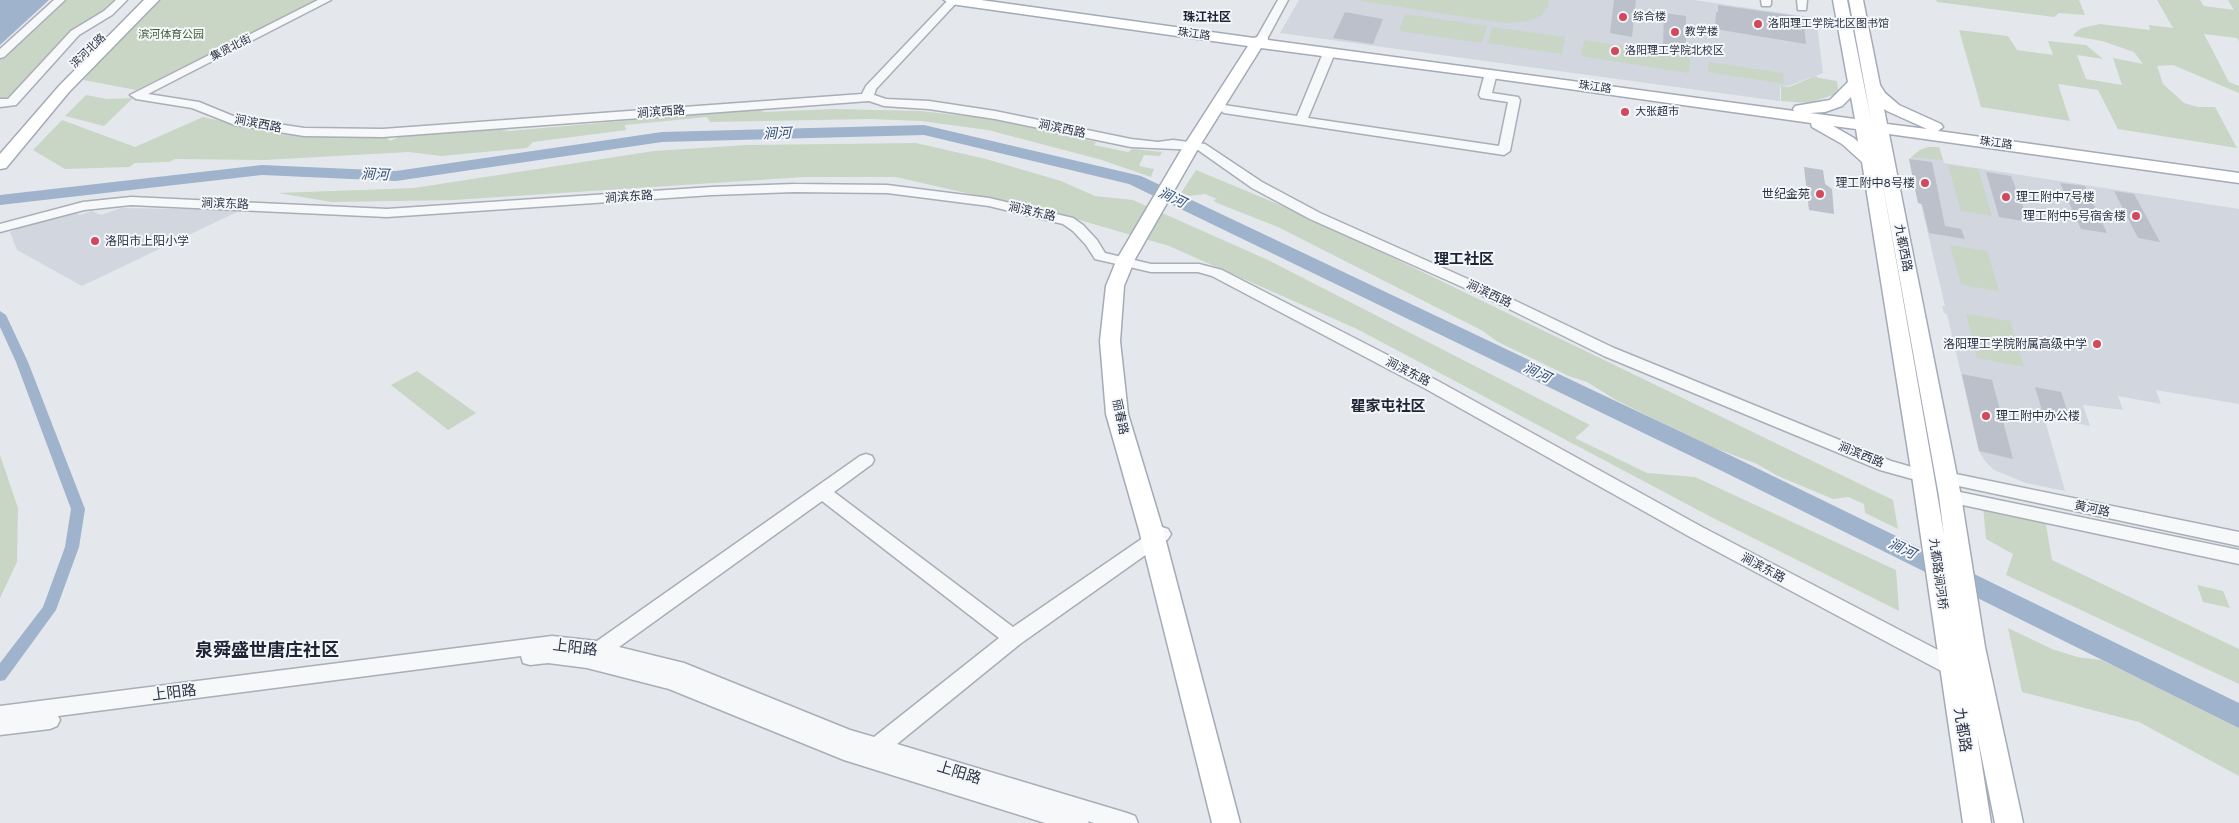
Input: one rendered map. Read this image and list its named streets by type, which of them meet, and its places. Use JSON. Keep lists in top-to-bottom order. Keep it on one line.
{"streets":{"main road":["珠江路","滨河北路","九都西路","丽春路","九都路涧河桥","九都路"],"street":["集贤北街","涧滨西路","涧滨东路","黄河路","上阳路"]},"crossings":[["珠江路","九都西路"],["珠江路","丽春路"],["集贤北街","涧滨西路"],["涧滨西路","九都西路"],["涧滨西路","丽春路"],["涧滨西路","九都路涧河桥"],["涧滨东路","丽春路"],["涧滨东路","九都路"],["九都西路","黄河路"],["九都西路","九都路涧河桥"],["黄河路","九都路涧河桥"],["九都路涧河桥","九都路"]],"districts":["珠江社区","理工社区","瞿家屯社区","泉舜盛世唐庄社区"],"water":["涧河"],"parks":["滨河体育公园"],"places":["综合楼","洛阳理工学院北区图书馆","教学楼","洛阳理工学院北校区","大张超市","理工附中8号楼","世纪金苑","理工附中7号楼","理工附中5号宿舍楼","洛阳市上阳小学","洛阳理工学院附属高级中学","理工附中办公楼"]}
